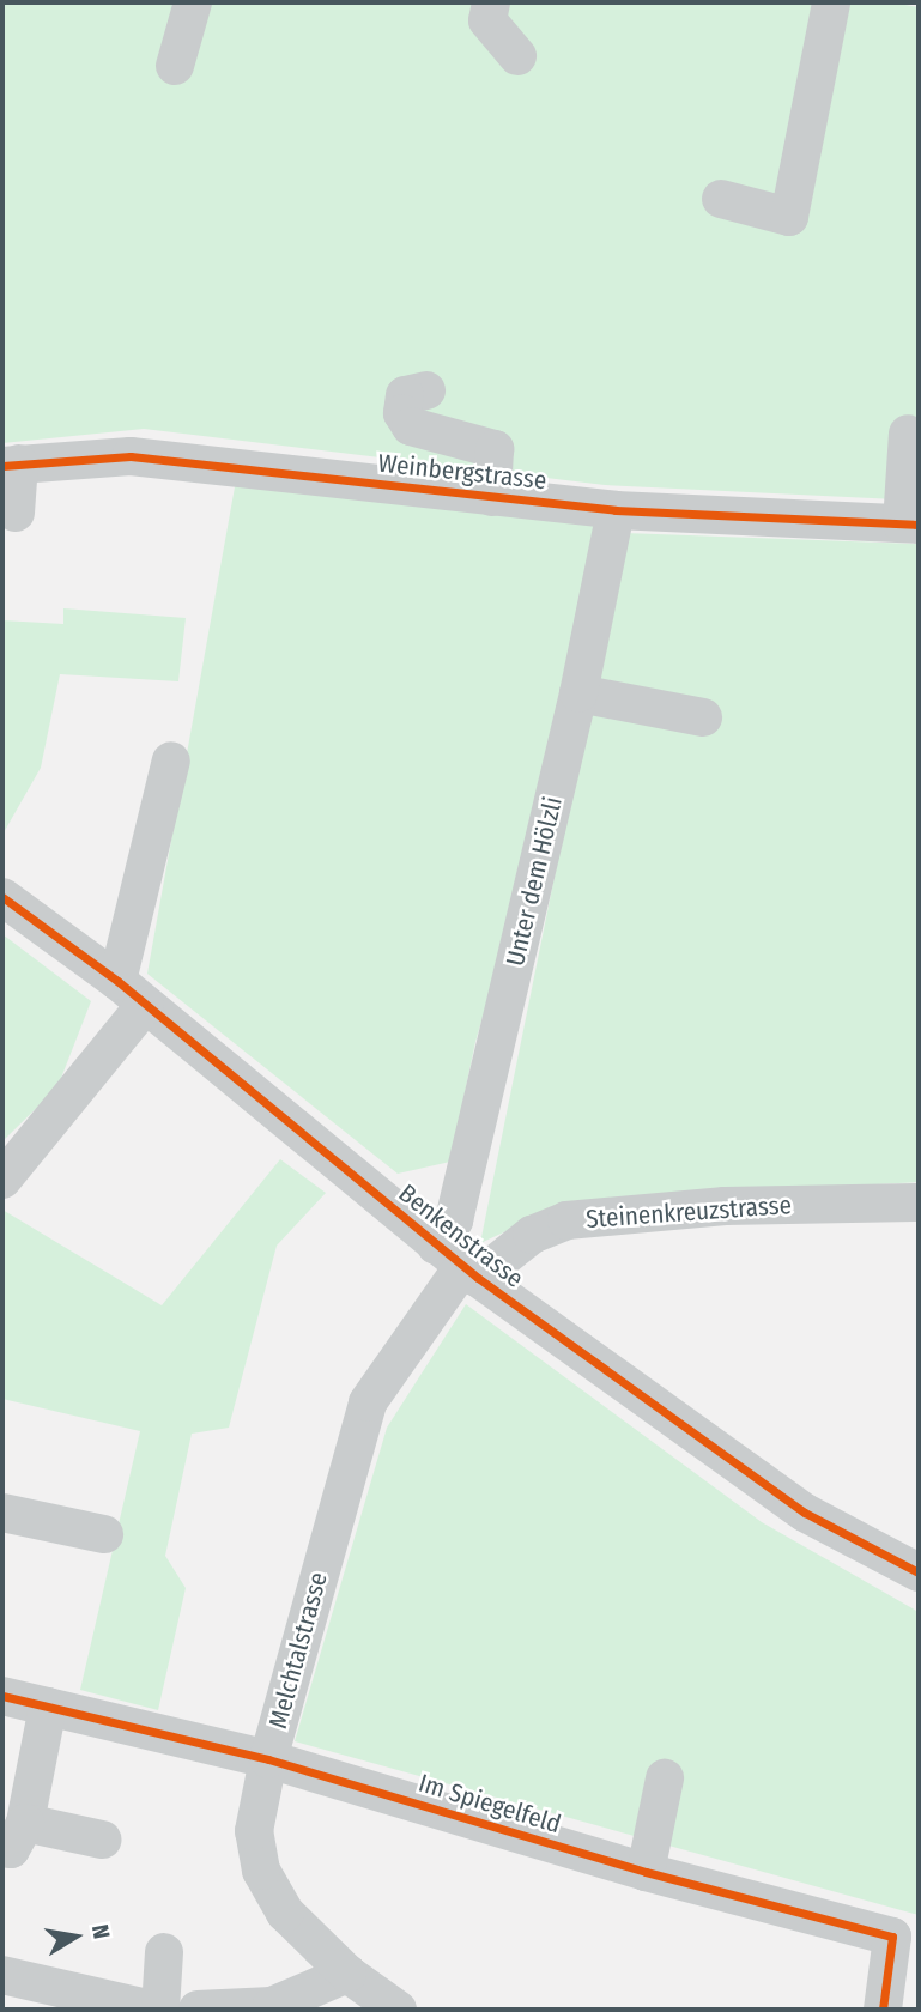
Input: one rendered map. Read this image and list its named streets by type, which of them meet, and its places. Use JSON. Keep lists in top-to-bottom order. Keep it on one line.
{"streets":{"street":["Weinbergstrasse","Unter dem Hölzli","Steinenkreuzstrasse","Benkenstrasse","Melchtalstrasse","Im Spiegelfeld"]},"crossings":[["Weinbergstrasse","Unter dem Hölzli"],["Unter dem Hölzli","Steinenkreuzstrasse"],["Unter dem Hölzli","Benkenstrasse"],["Unter dem Hölzli","Melchtalstrasse"],["Steinenkreuzstrasse","Benkenstrasse"],["Steinenkreuzstrasse","Melchtalstrasse"],["Benkenstrasse","Melchtalstrasse"],["Melchtalstrasse","Im Spiegelfeld"]],"north":"right"}
